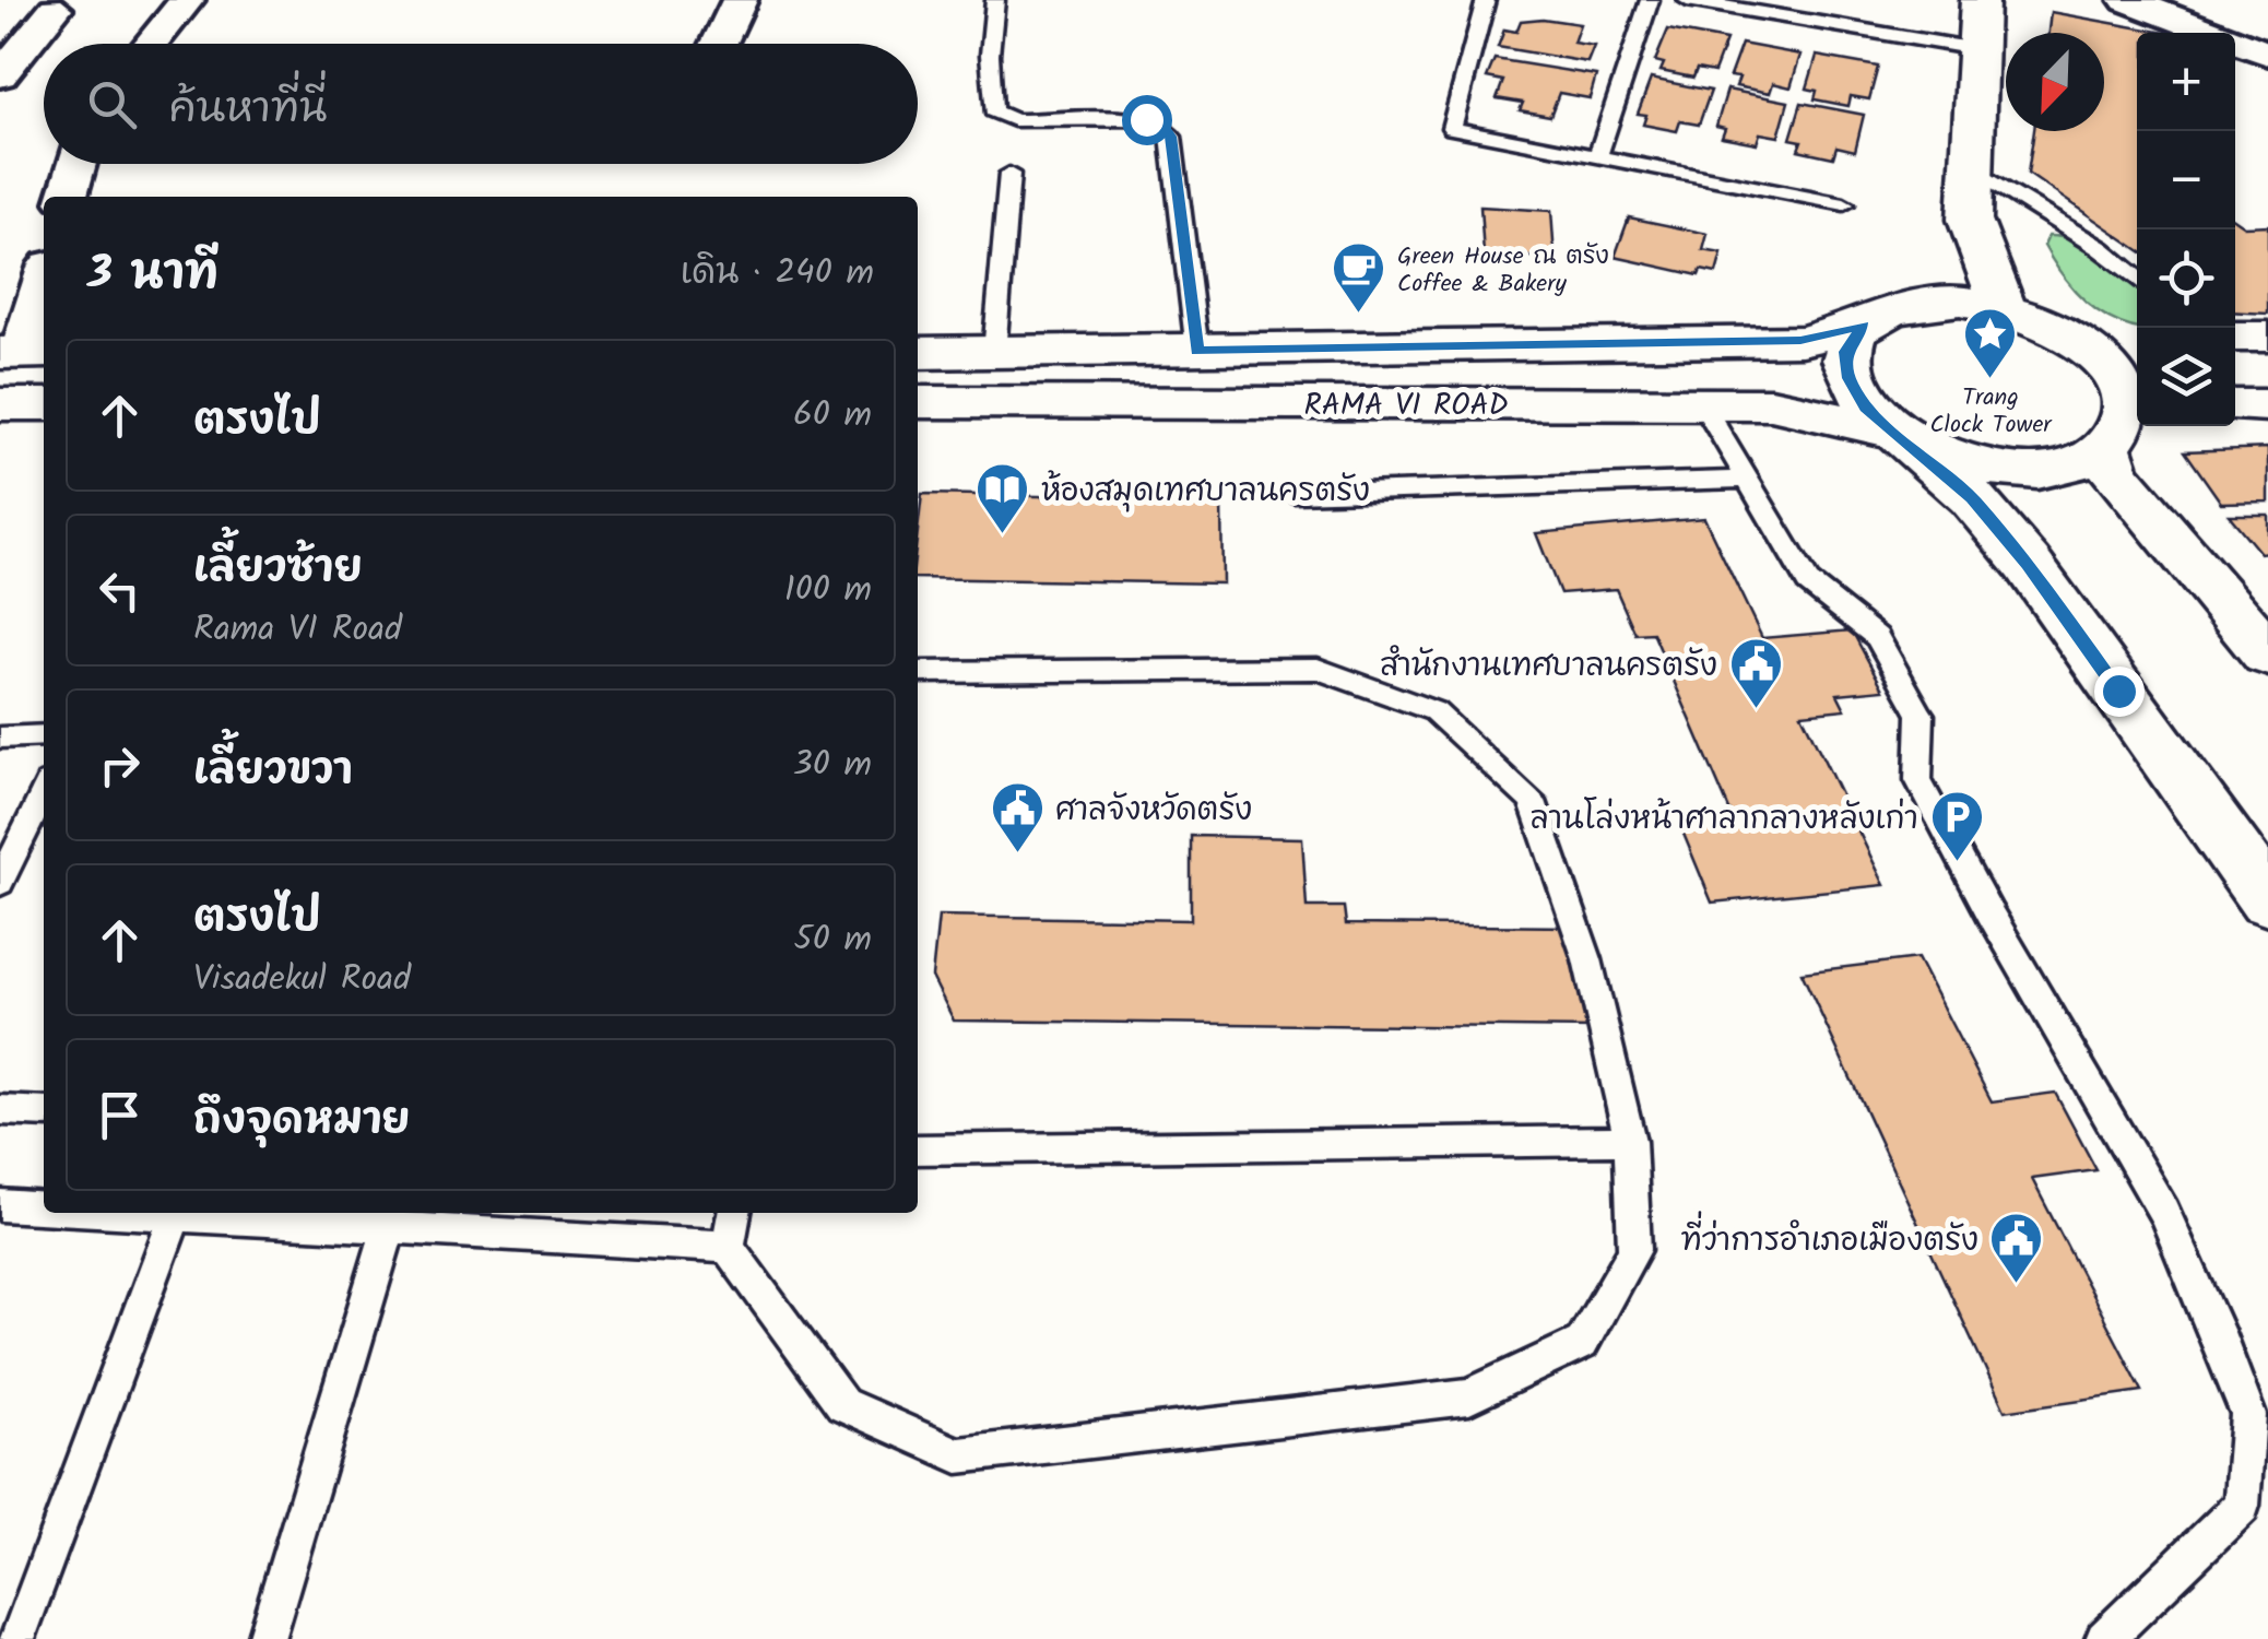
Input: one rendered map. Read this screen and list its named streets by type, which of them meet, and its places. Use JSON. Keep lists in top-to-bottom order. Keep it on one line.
{"streets":{"street":["RAMA VI ROAD"]},"places":{"cafe":["Green House ณ ตรัง Coffee & Bakery"],"place":["Trang Clock Tower"],"library":["ห้องสมุดเทศบาลนครตรัง"],"public building":["สำนักงานเทศบาลนครตรัง","ศาลจังหวัดตรัง","ที่ว่าการอำเภอเมืองตรัง"],"parking":["ลานโล่งหน้าศาลากลางหลังเก่า"]},"north":"bottom left","page":{"map_buttons":["+","−"],"search":"ค้นหาที่นี่","heading":["3 นาที","เดิน · 240 m"],"list":[["ตรงไป","60 m"],["เลี้ยวซ้าย","Rama VI Road","100 m"],["เลี้ยวขวา","30 m"],["ตรงไป","Visadekul Road","50 m"],"ถึงจุดหมาย"]}}
